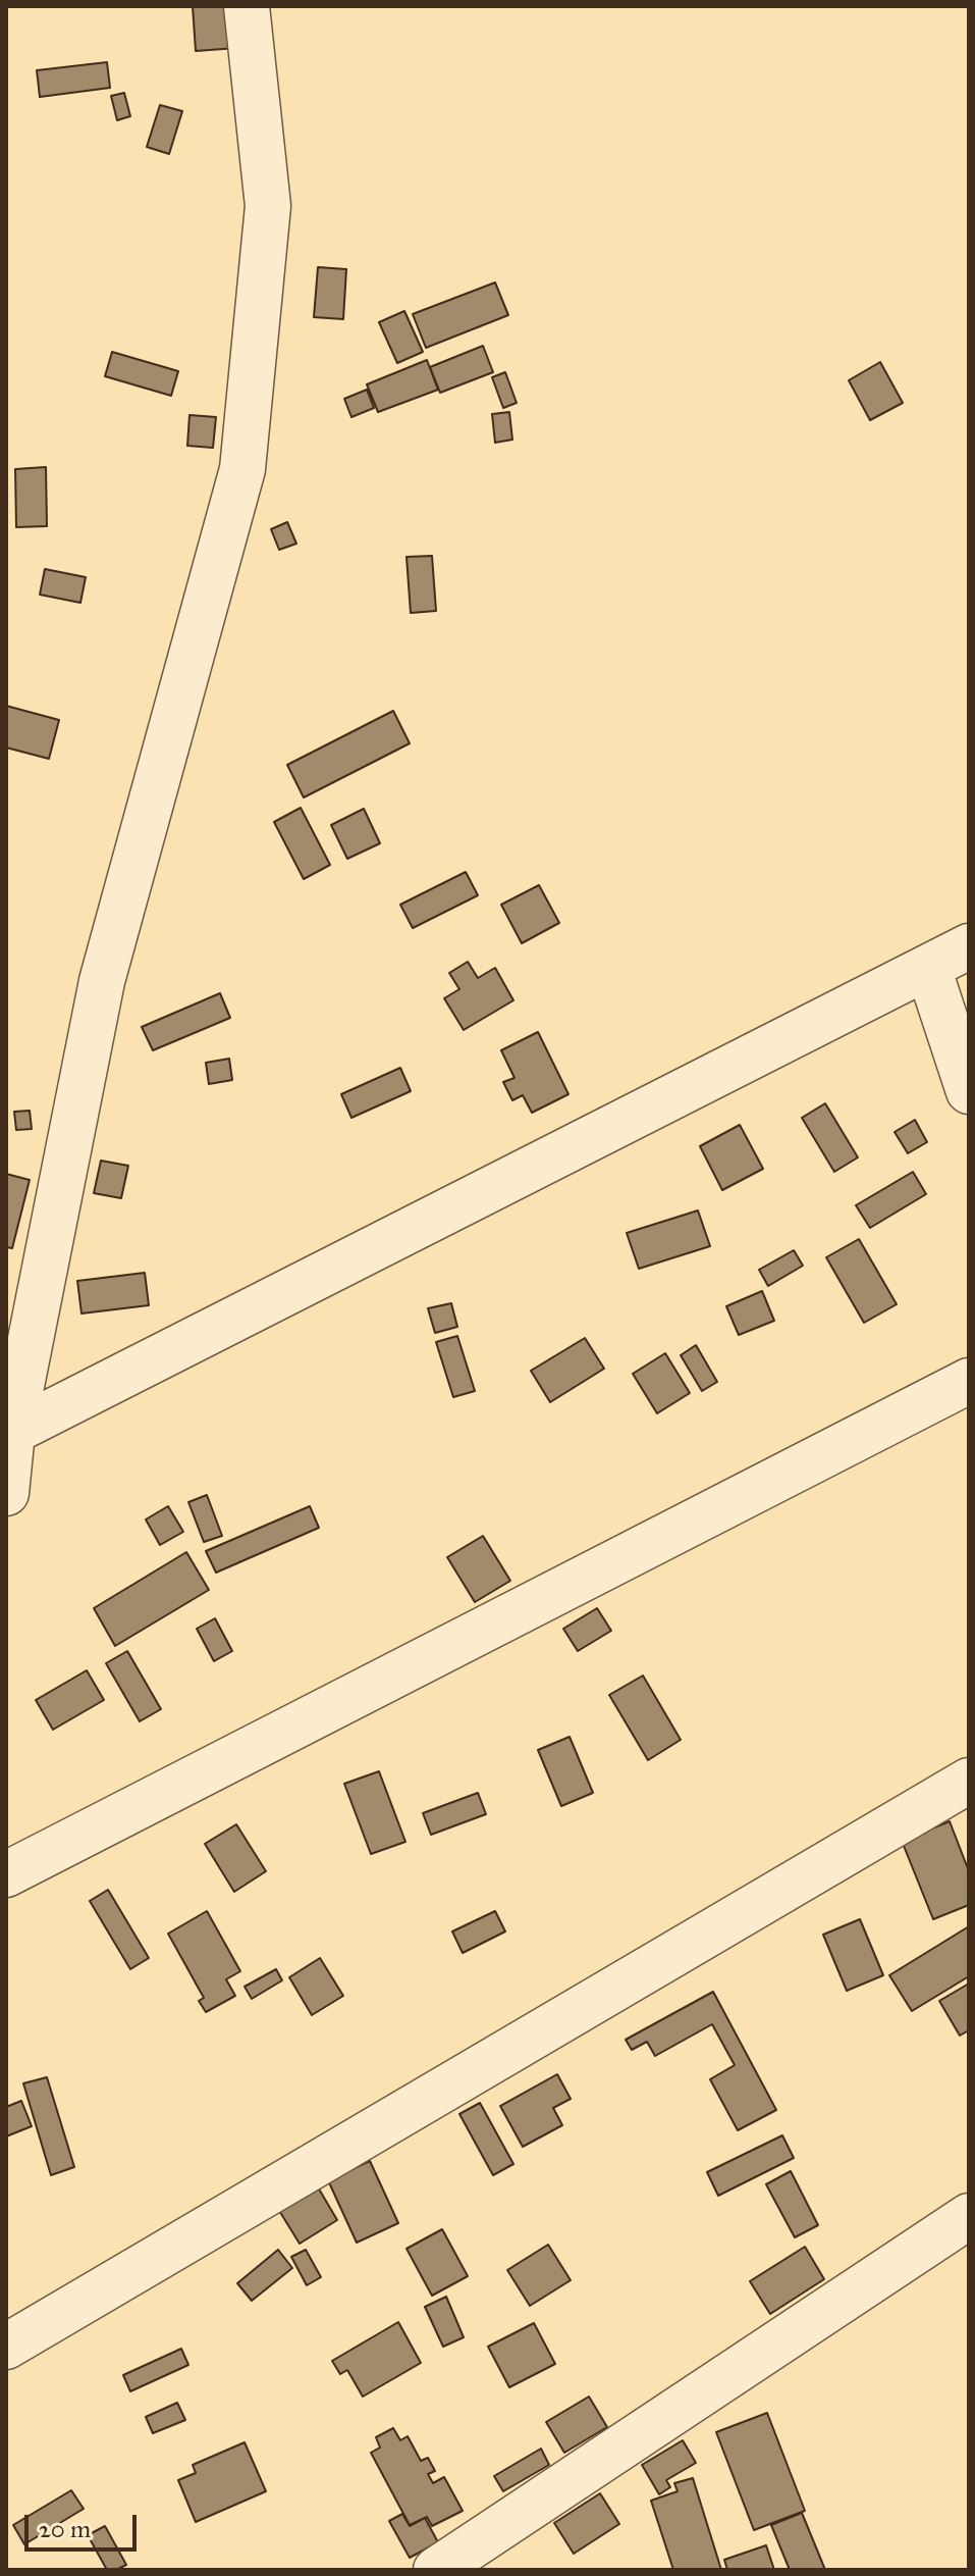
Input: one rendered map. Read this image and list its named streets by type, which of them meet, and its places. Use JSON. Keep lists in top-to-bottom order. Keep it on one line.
{"scale_bar":"20 m"}
